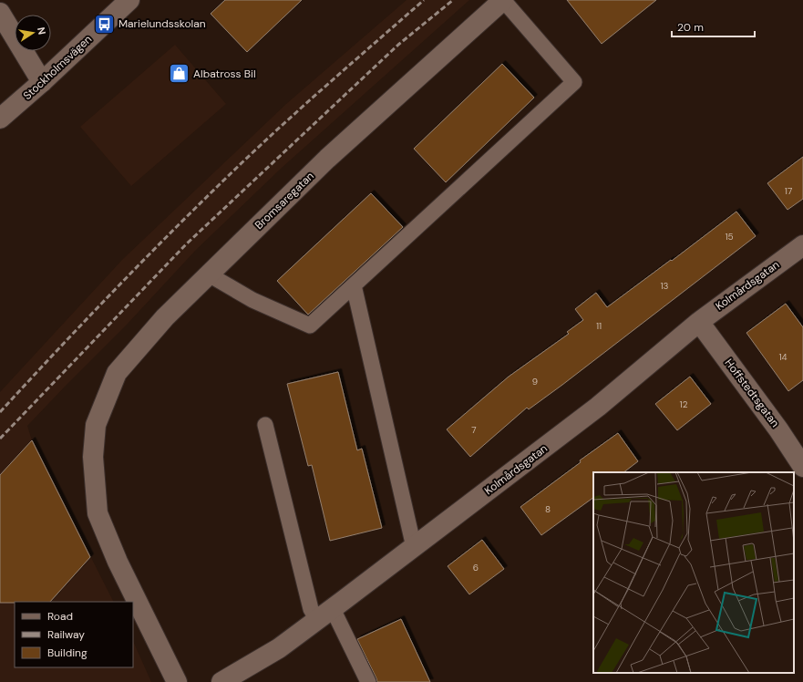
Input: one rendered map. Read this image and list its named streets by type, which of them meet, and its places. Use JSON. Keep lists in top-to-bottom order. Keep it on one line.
{"streets":{"street":["Stockholmsvägen","Bromsaregatan","Kolmårdsgatan","Hoffstedtsgatan"]},"crossings":[["Kolmårdsgatan","Hoffstedtsgatan"]],"places":{"bus stop":["Marielundsskolan"],"shop":["Albatross Bil"]},"house_numbers":["17","15","13","11","14","9","12","7","8","6"],"legend":["Road","Railway","Building"],"scale_bar":"20 m","north":"right"}
